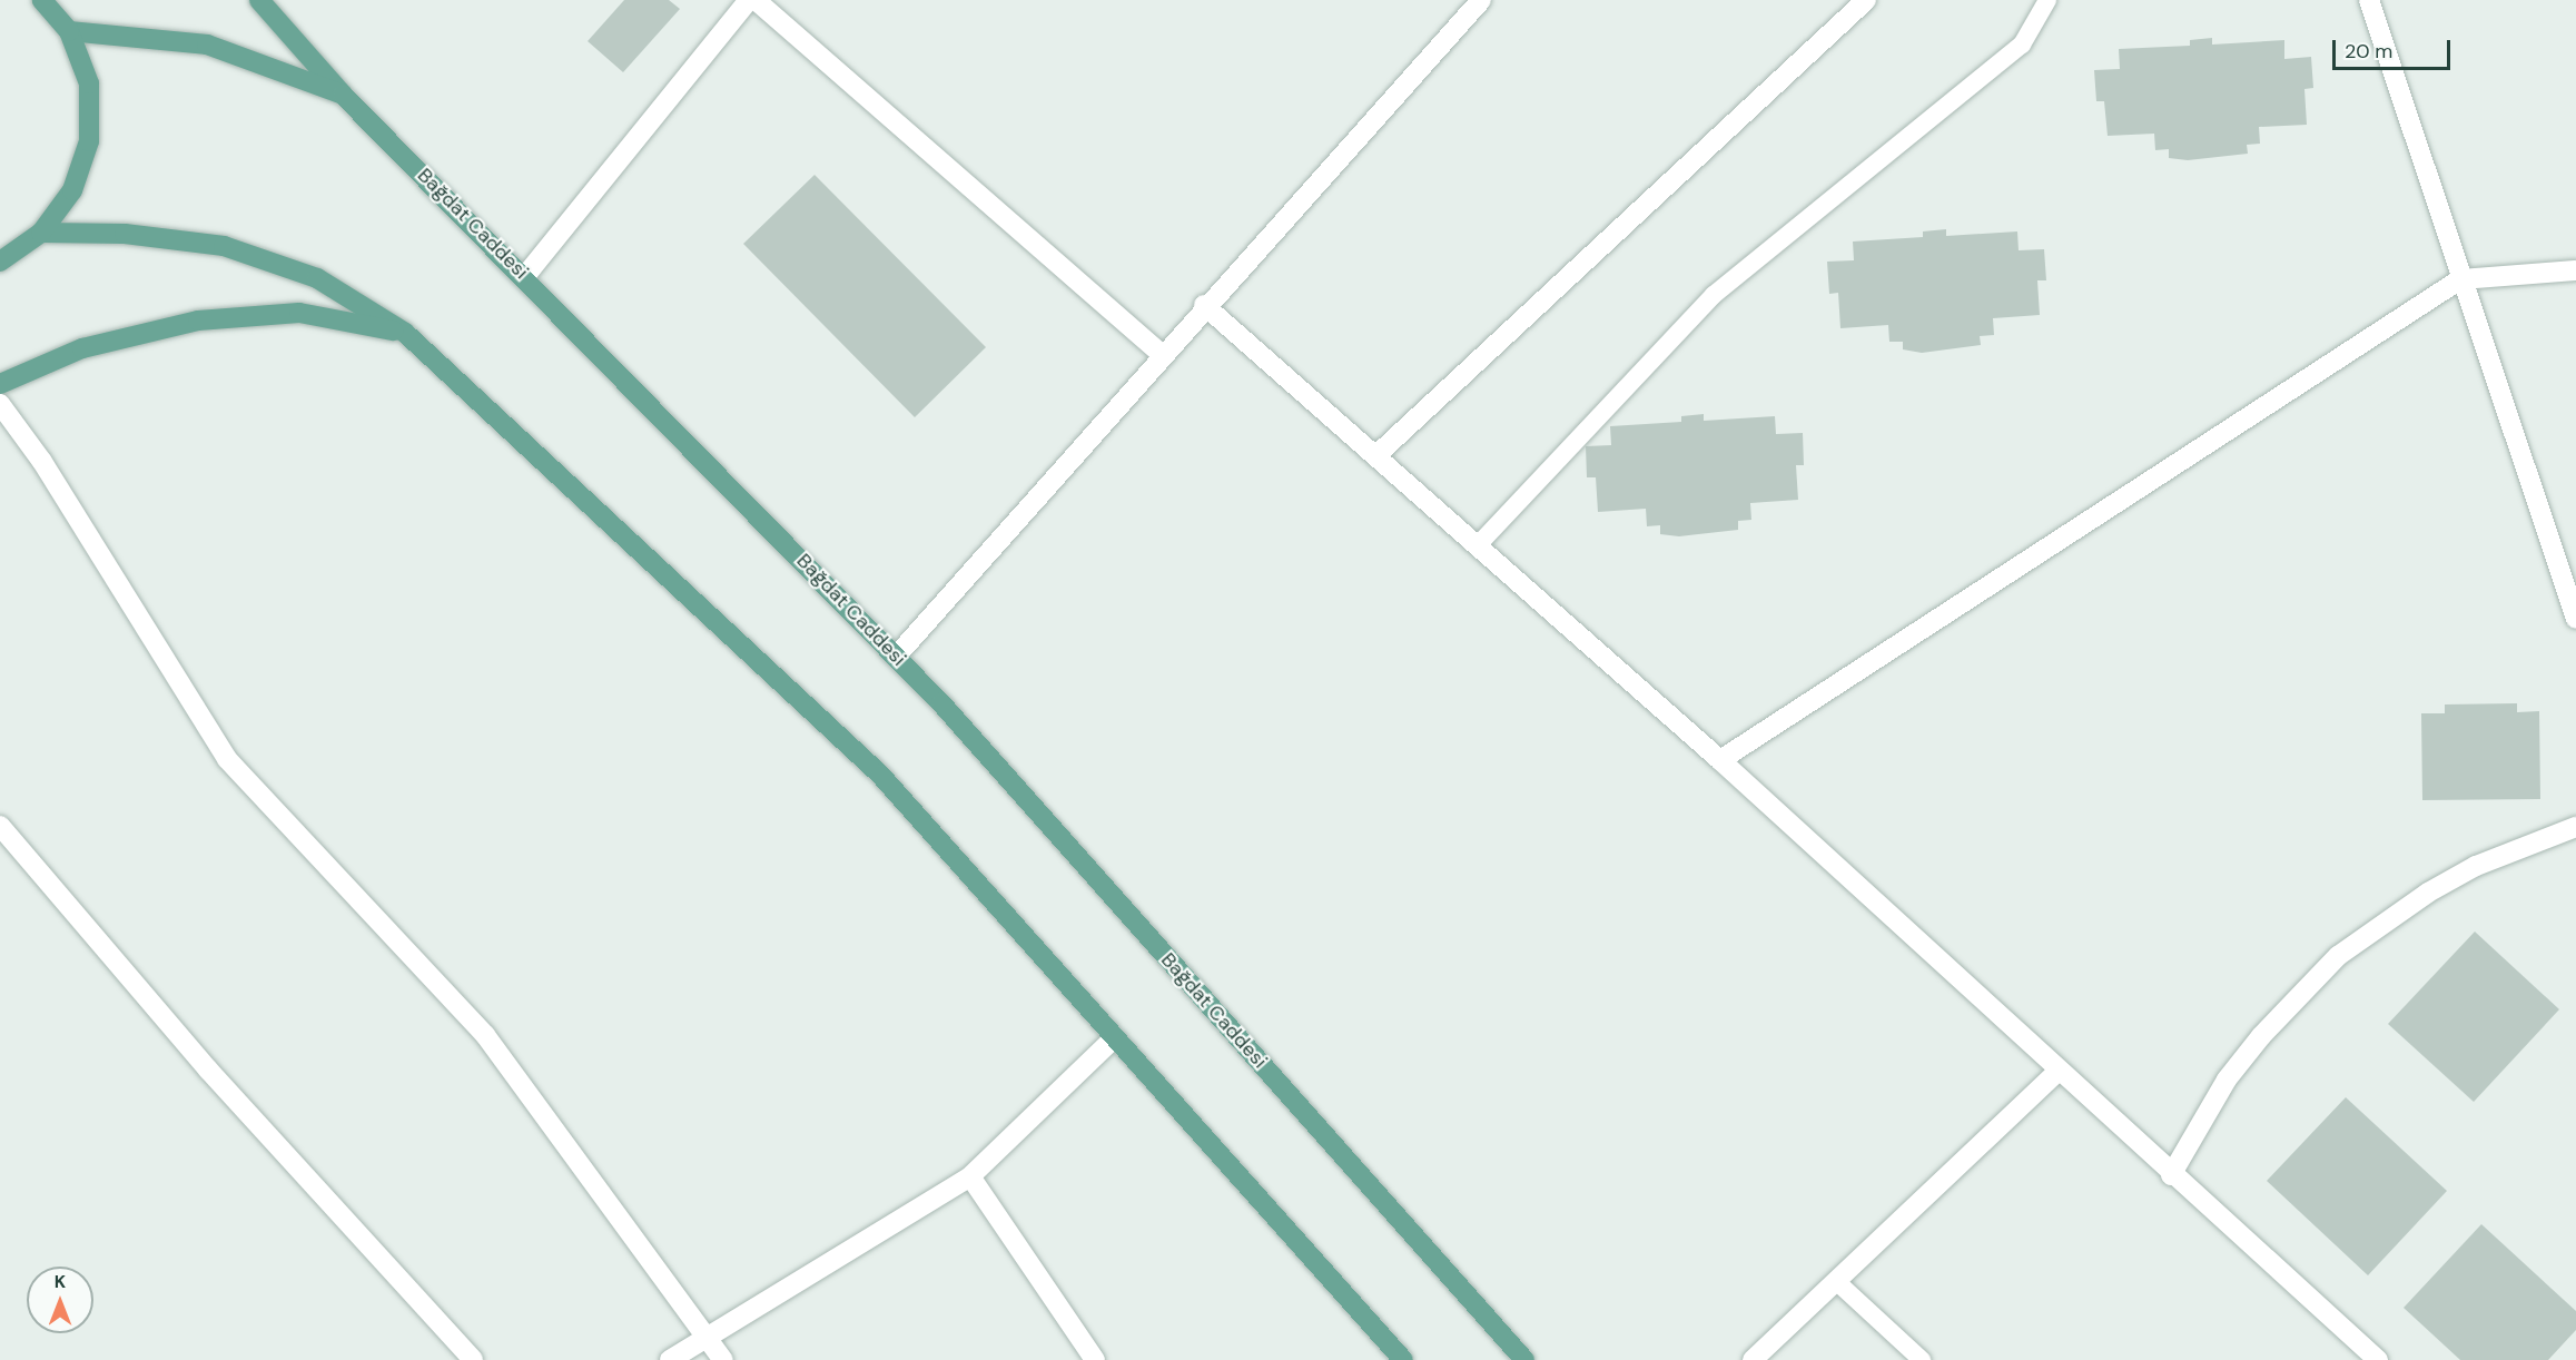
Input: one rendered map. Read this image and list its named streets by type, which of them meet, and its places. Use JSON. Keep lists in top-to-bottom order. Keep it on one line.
{"streets":{"main road":["Bağdat Caddesi"]},"scale_bar":"20 m","north":"top"}
